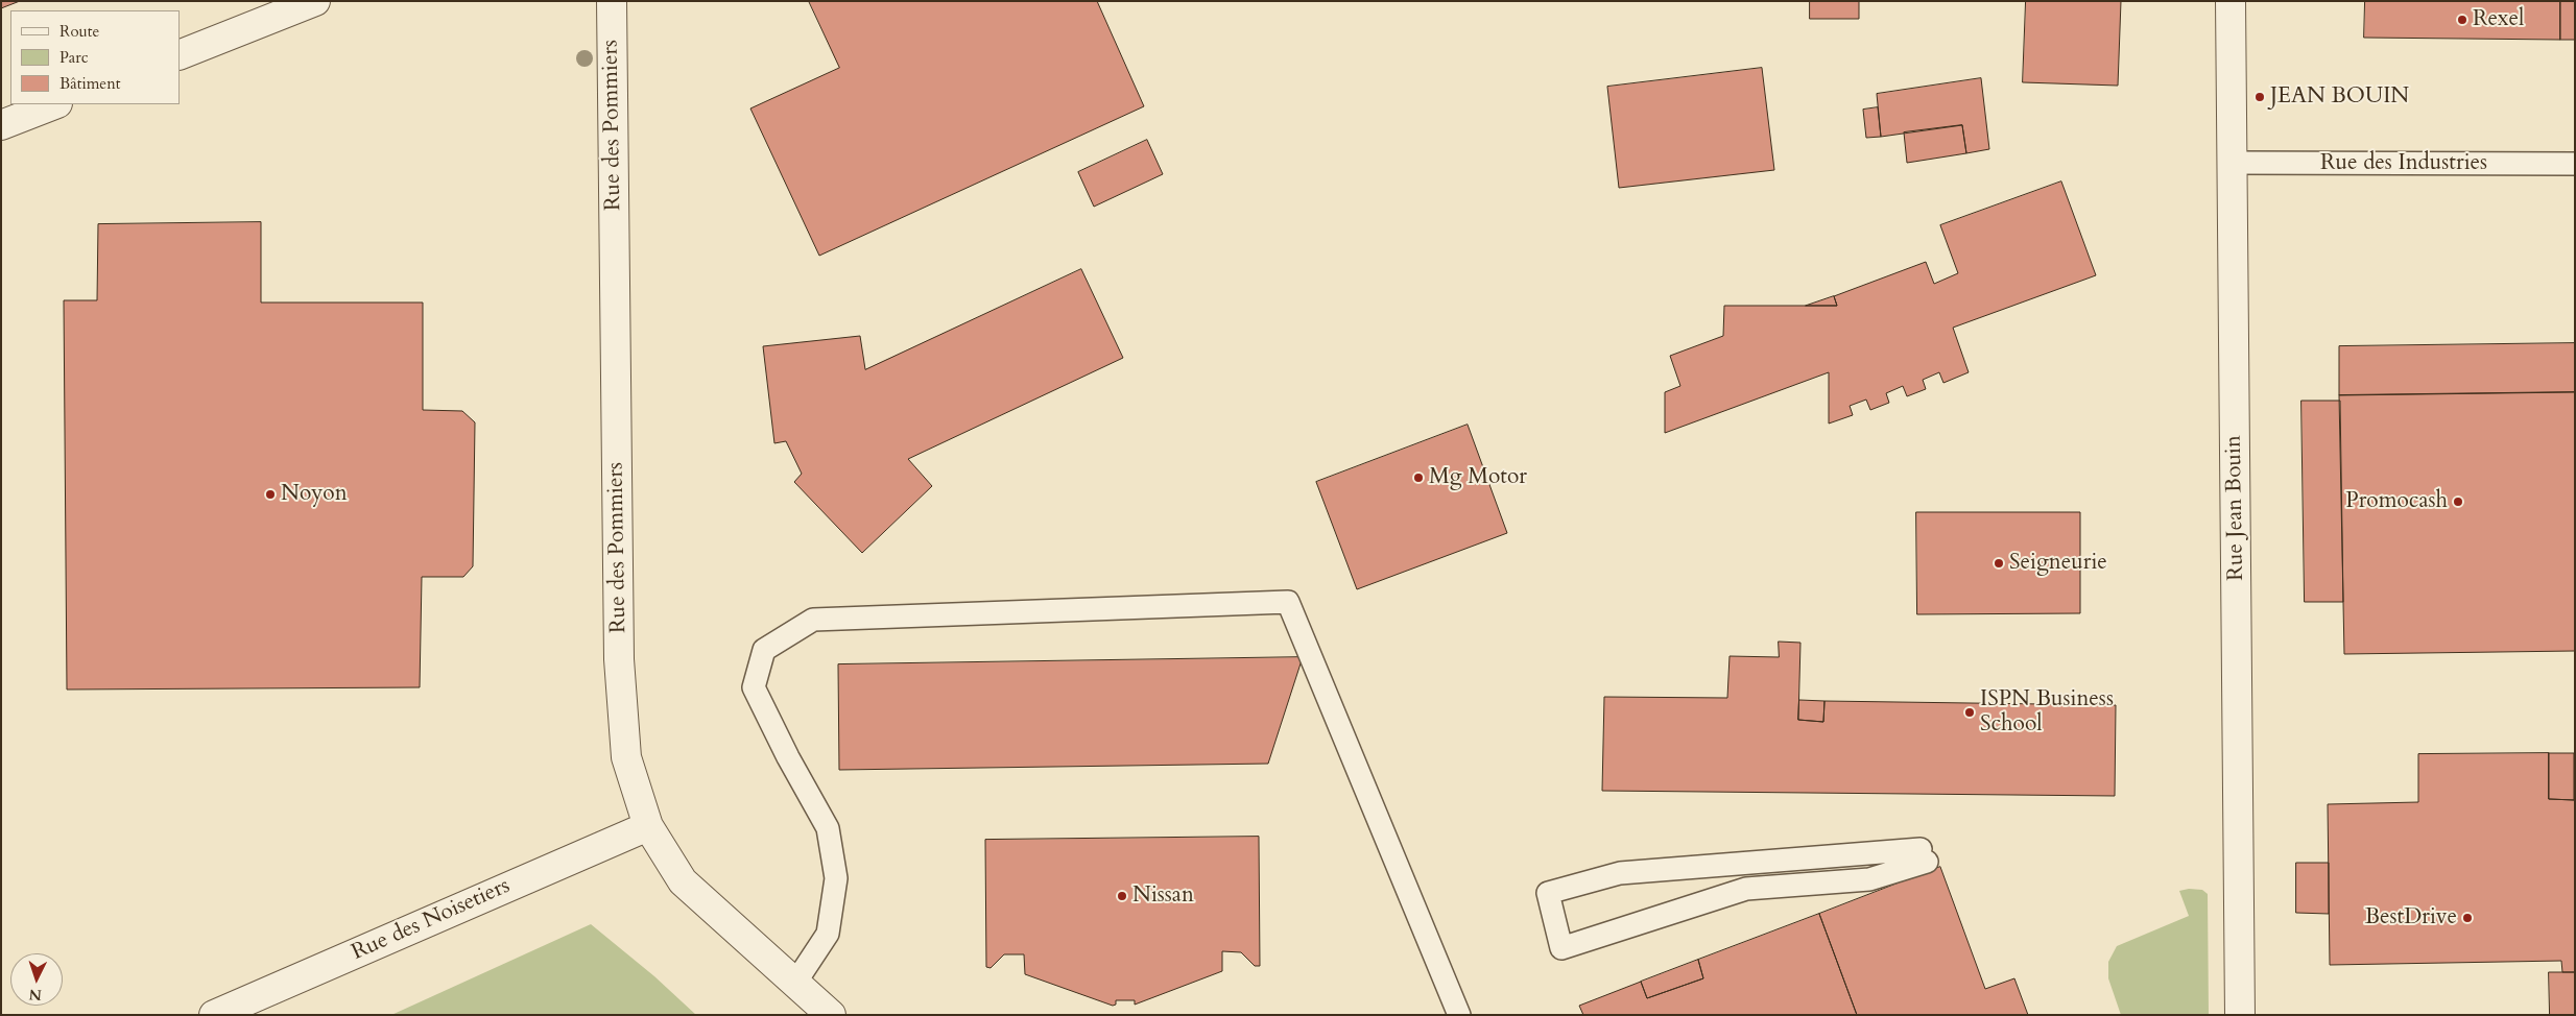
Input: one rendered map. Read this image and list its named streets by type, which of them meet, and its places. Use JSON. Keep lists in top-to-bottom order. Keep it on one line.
{"streets":{"street":["Rue des Pommiers","Rue Jean Bouin","Rue des Noisetiers"],"lane":["Rue des Industries"]},"crossings":[["Rue des Pommiers","Rue des Noisetiers"],["Rue des Industries","Rue Jean Bouin"]],"places":["Rexel","JEAN BOUIN","Mg Motor","Noyon","Promocash","Seigneurie","ISPN Business School","Nissan","BestDrive"],"legend":["Route","Parc","Bâtiment"],"north":"bottom"}
